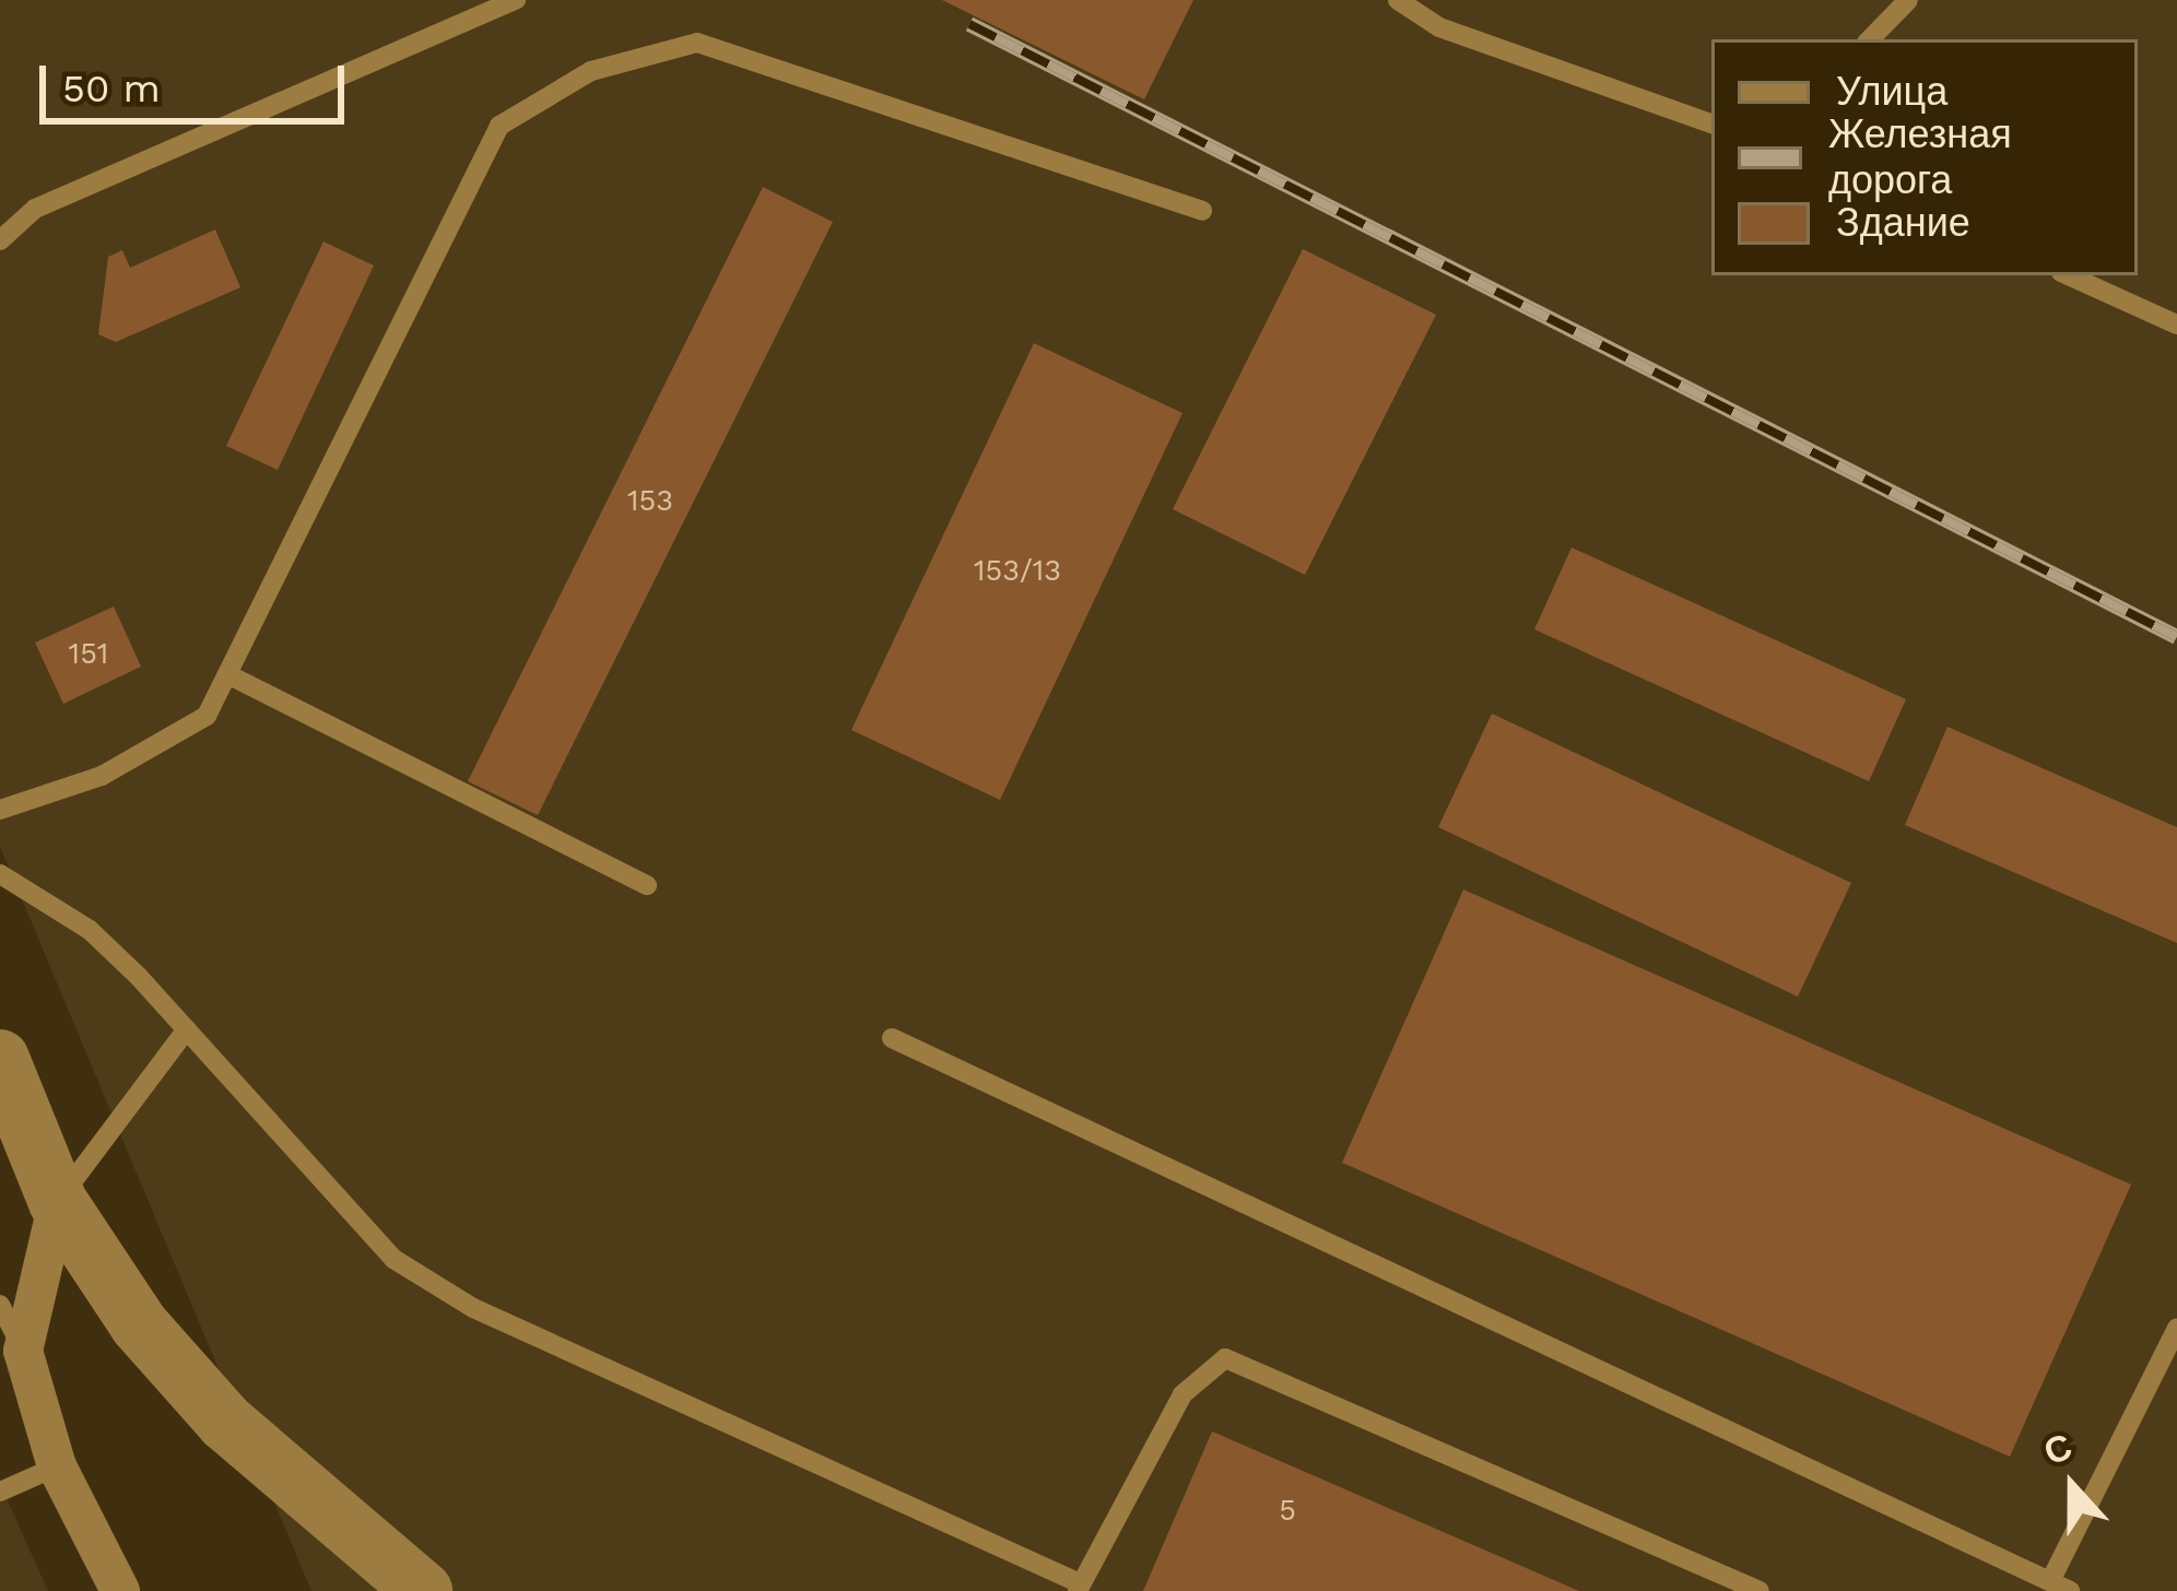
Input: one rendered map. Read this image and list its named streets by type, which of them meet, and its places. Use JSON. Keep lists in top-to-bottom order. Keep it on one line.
{"house_numbers":["153","153/13","151","5"],"legend":["Улица","Железная дорога","Здание"],"scale_bar":"50 m","north":"top"}
